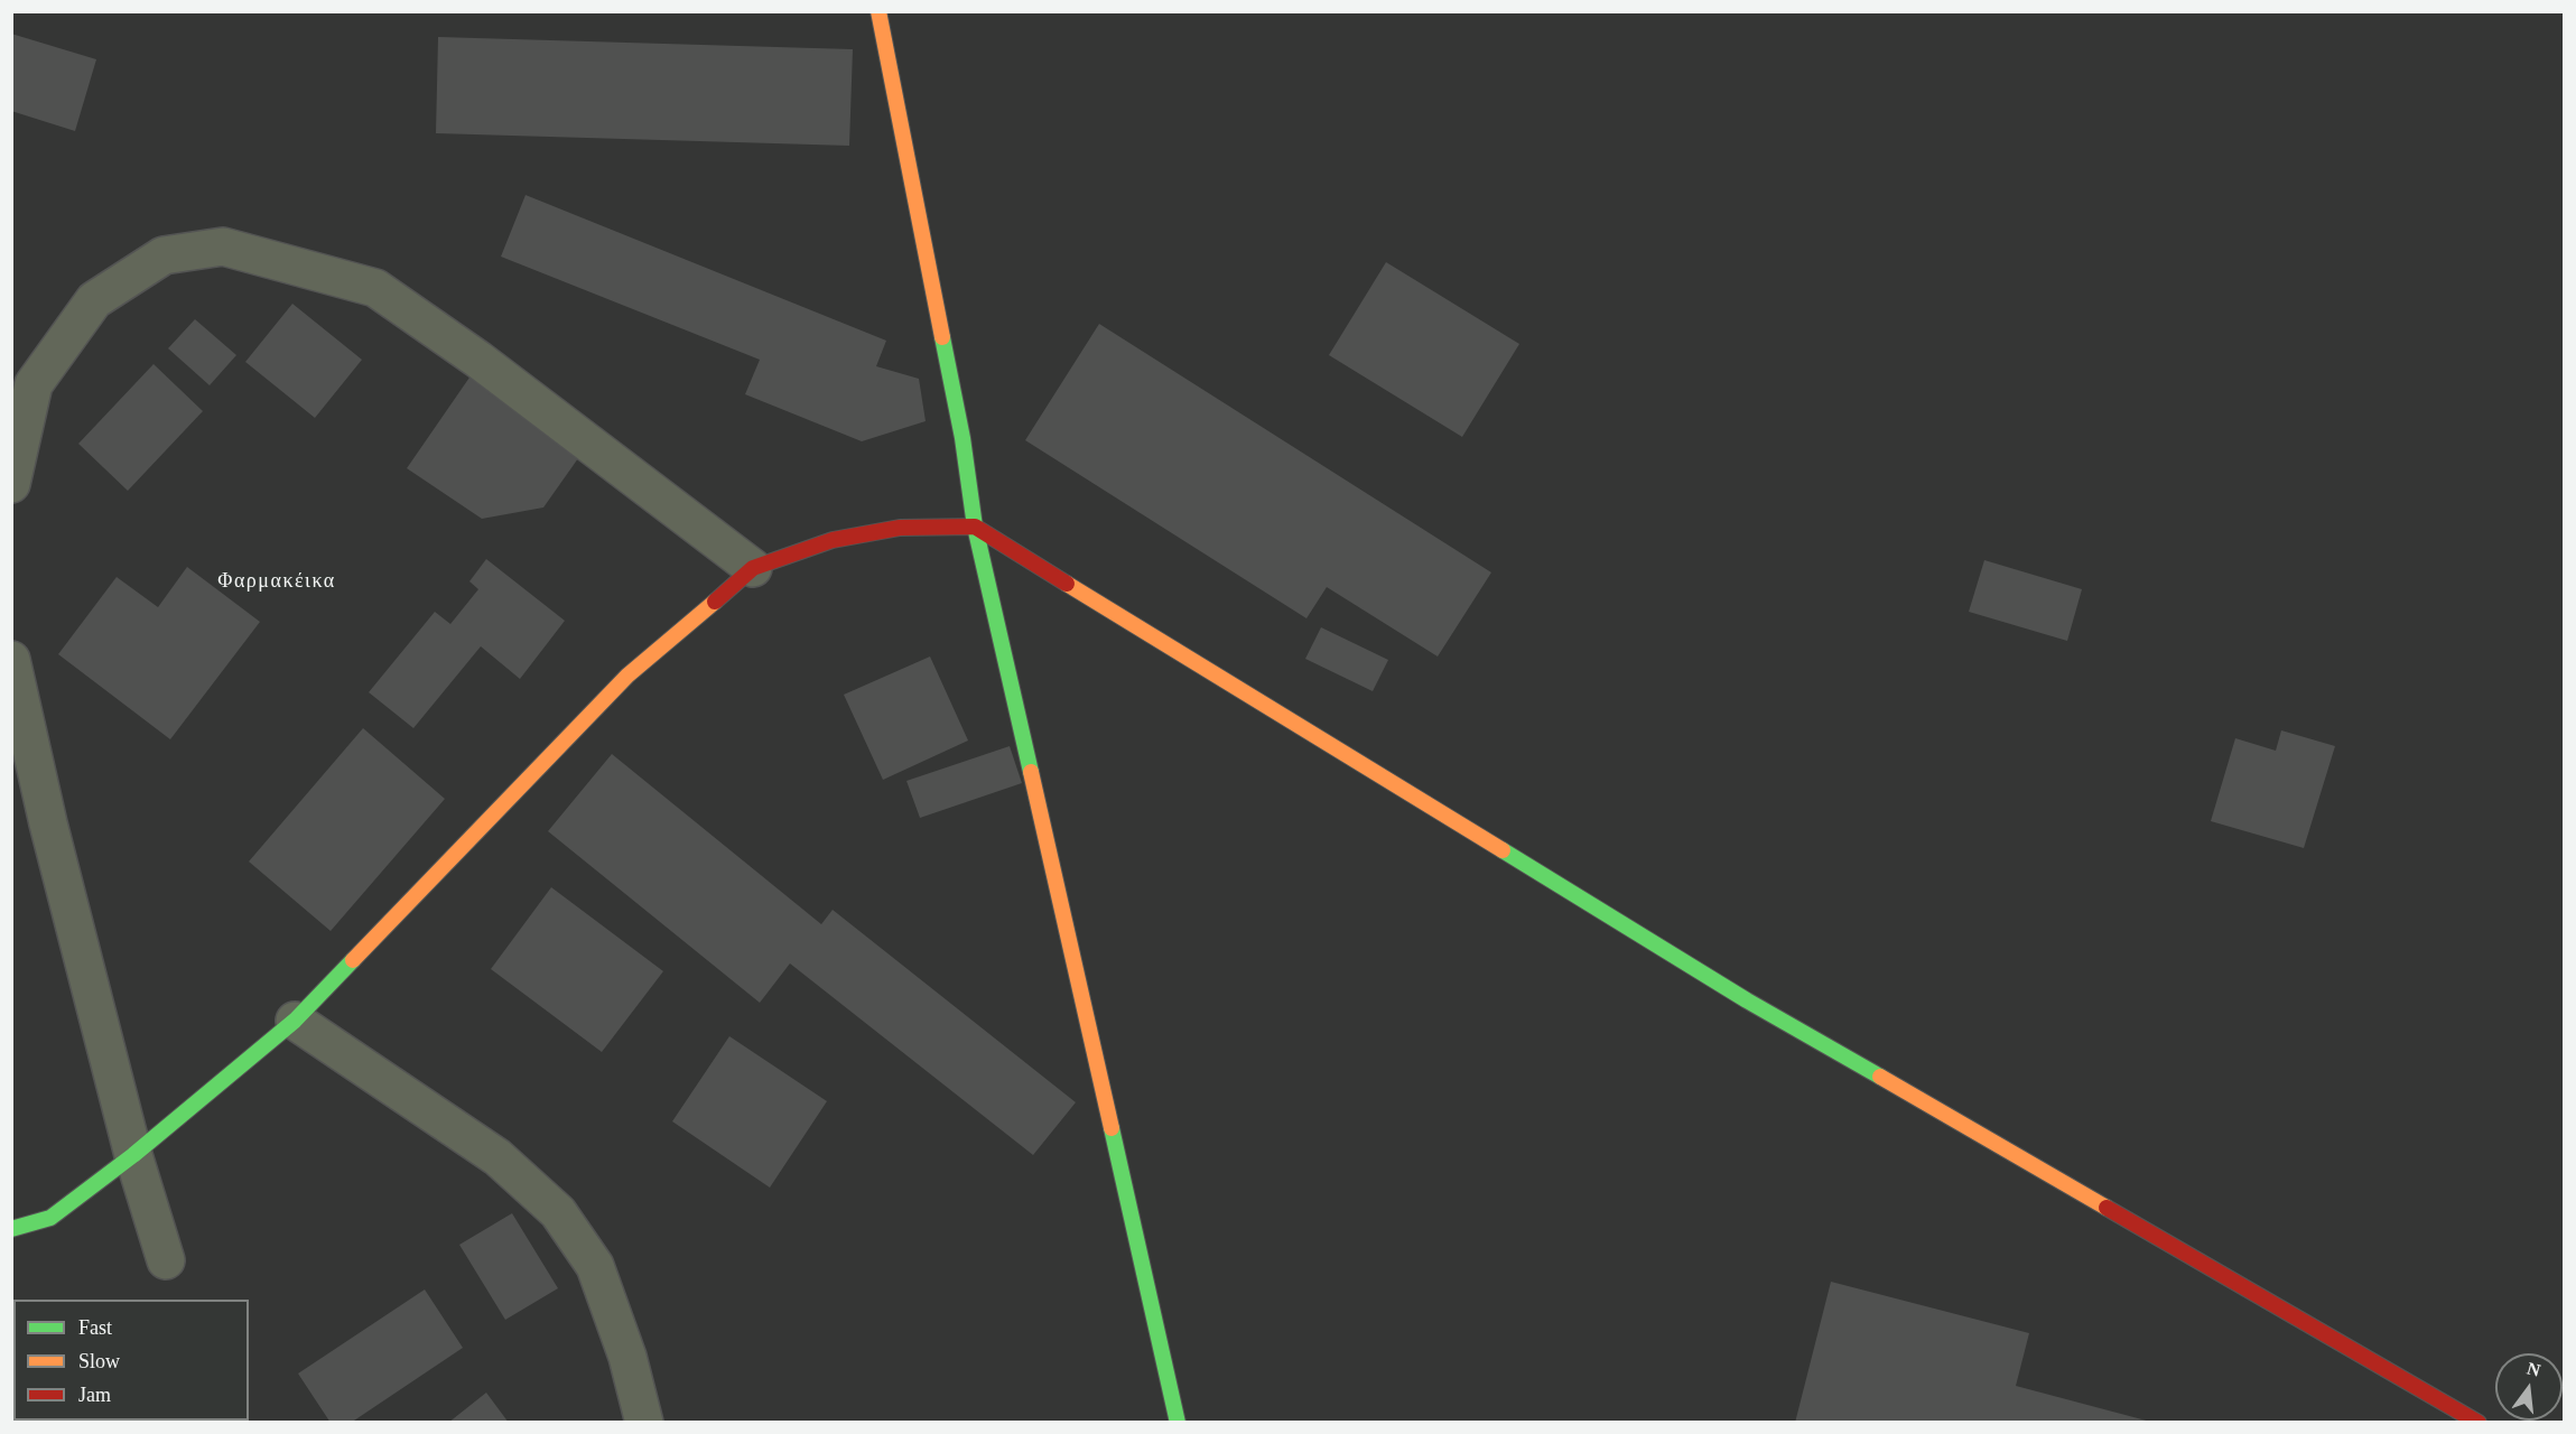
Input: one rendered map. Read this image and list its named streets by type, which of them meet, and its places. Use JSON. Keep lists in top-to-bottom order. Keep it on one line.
{"districts":["Φαρμακέικα"],"legend":["Fast","Slow","Jam"],"north":"top"}
